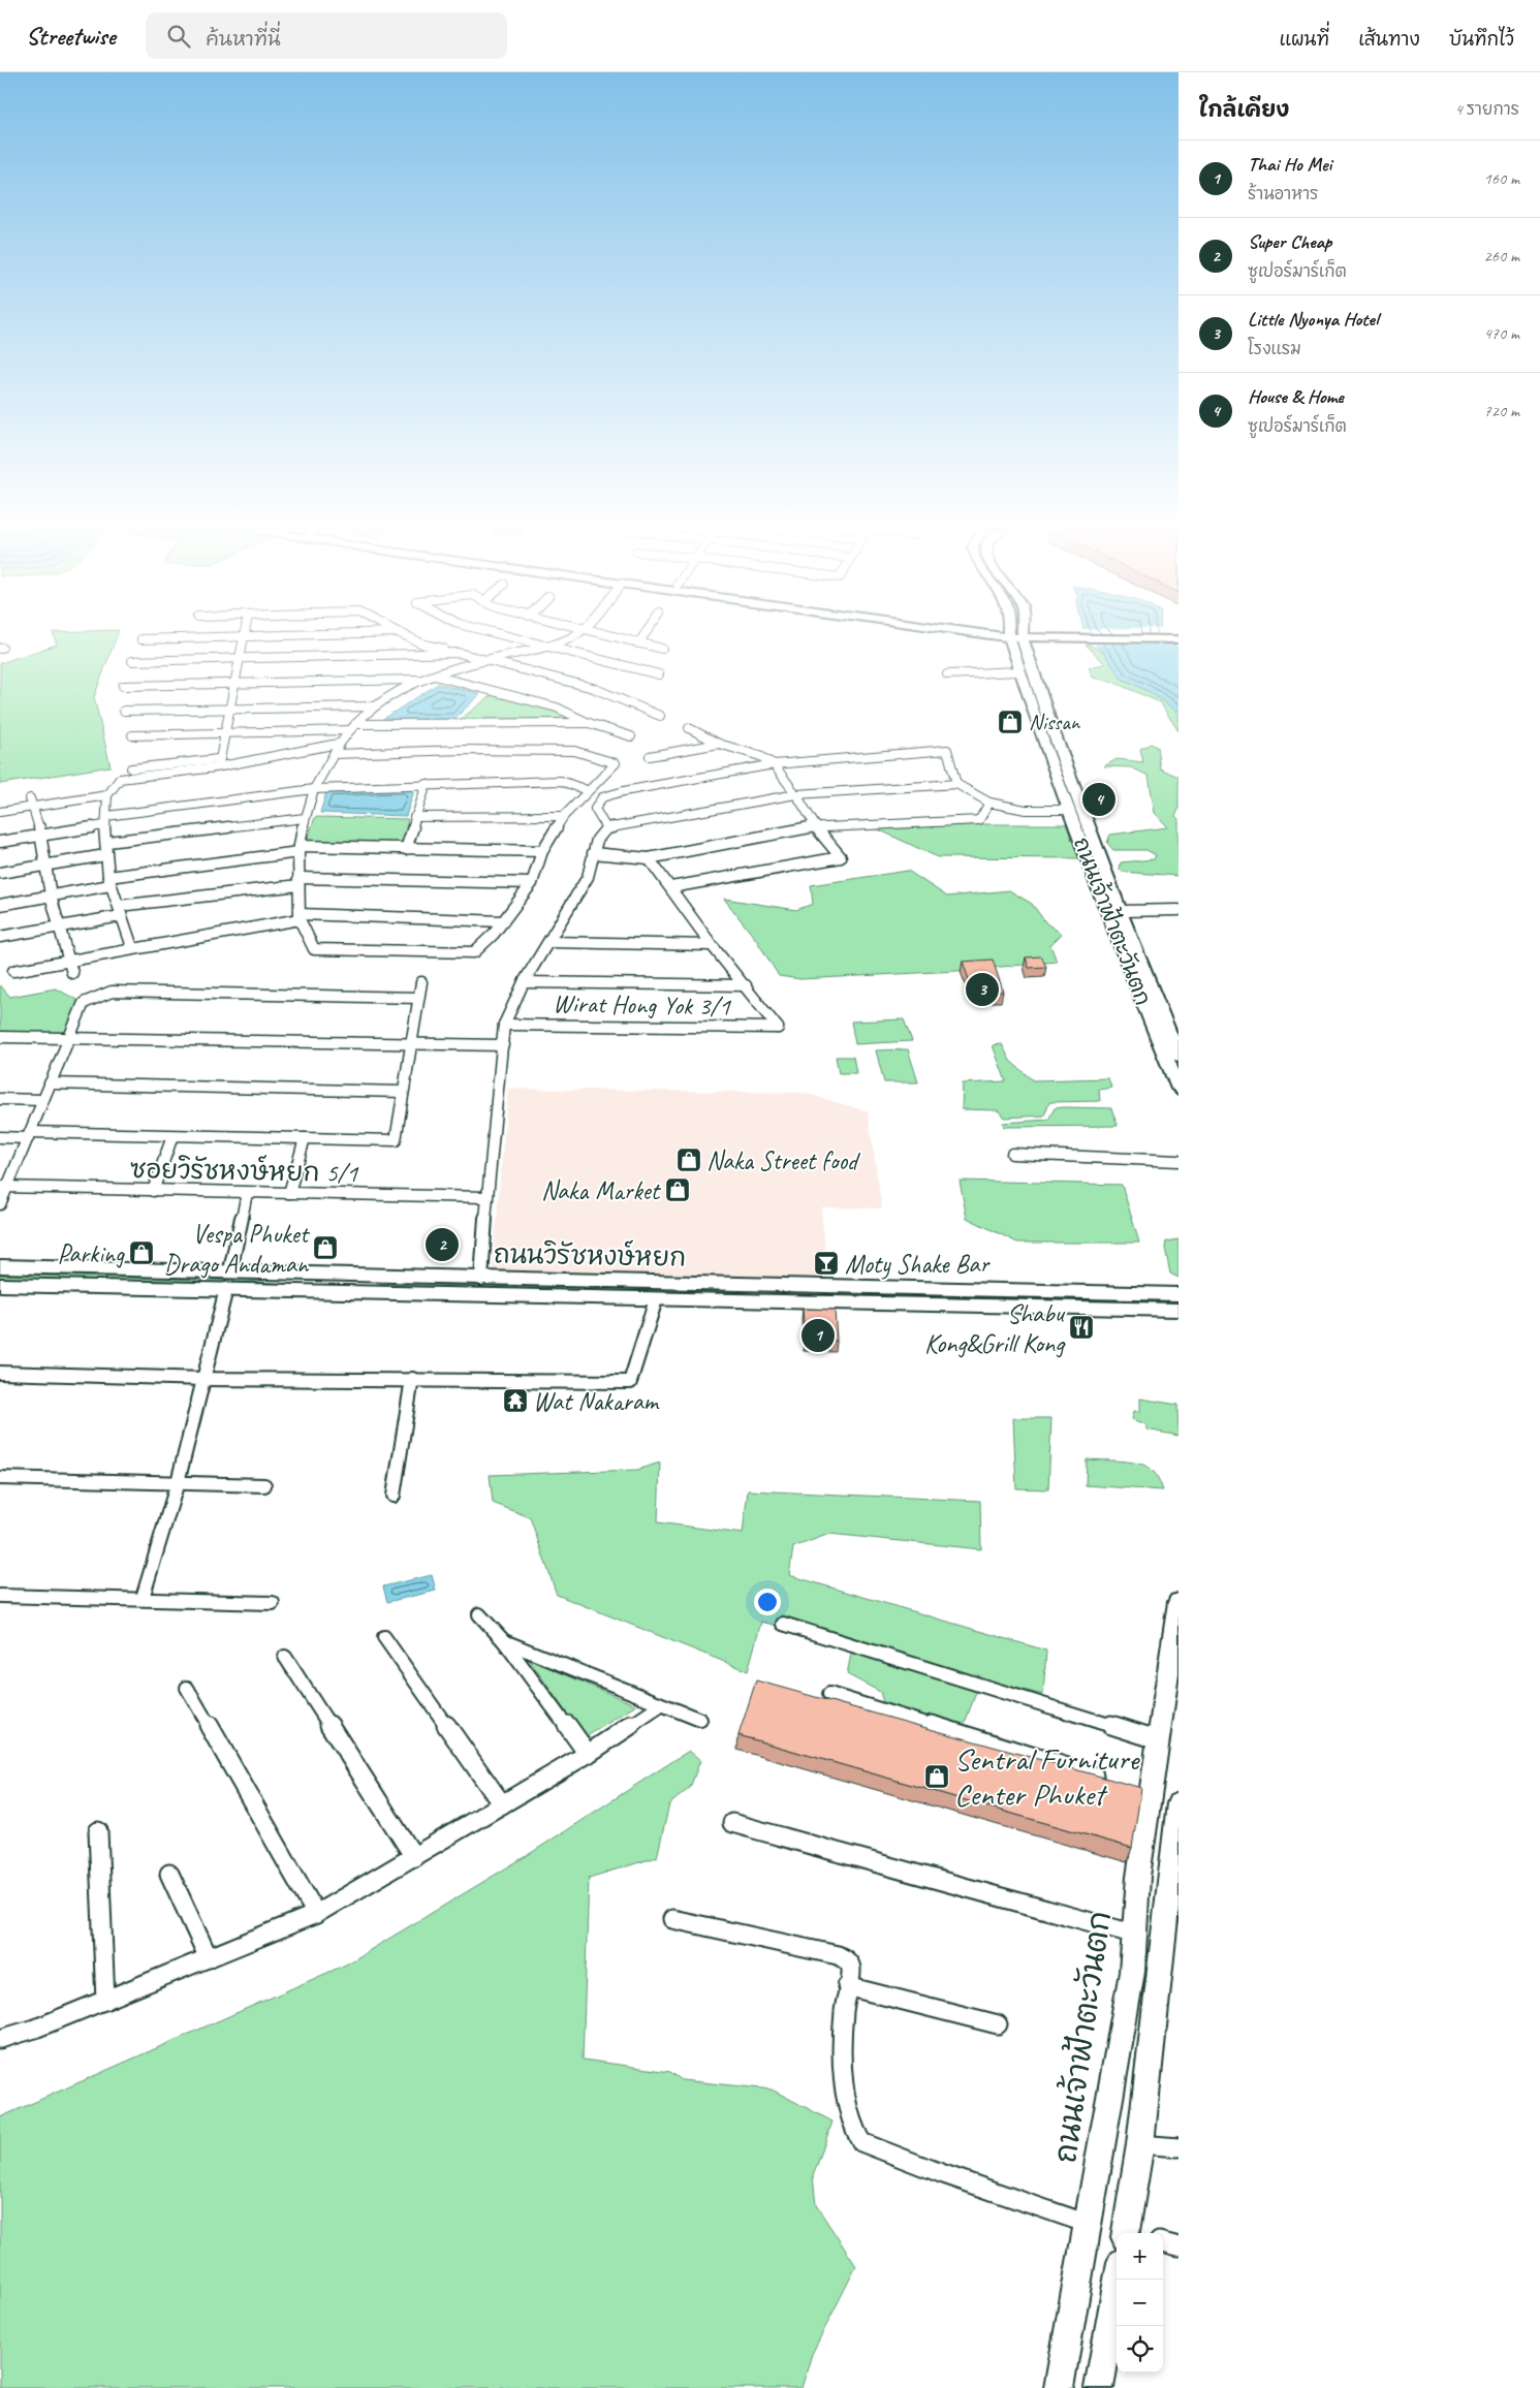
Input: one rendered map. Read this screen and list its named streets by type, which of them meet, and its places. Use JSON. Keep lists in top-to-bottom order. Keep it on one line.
{"streets":{"main road":["ถนนเจ้าฟ้าตะวันตก","ถนนวิรัชหงษ์หยก"],"street":["Wirat Hong Yok 3/1","ซอยวิรัชหงษ์หยก 5/1"]},"places":{"shop":["Nissan","Naka Street food","Naka Market","Vespa Phuket Drago Andaman","Parking","Sentral Furniture Center Phuket"],"bar":["Moty Shake Bar"],"restaurant":["Shabu Kong&Grill Kong"],"temple":["Wat Nakaram"]},"page":{"header":"Streetwise","search":"ค้นหาที่นี่","nav":["แผนที่","เส้นทาง","บันทึกไว้"],"heading":["ใกล้เคียง","4 รายการ"],"list":[{"mark":"1","name":"Thai Ho Mei","note":"ร้านอาหาร","value":"160 m"},{"mark":"2","name":"Super Cheap","note":"ซูเปอร์มาร์เก็ต","value":"260 m"},{"mark":"3","name":"Little Nyonya Hotel","note":"โรงแรม","value":"470 m"},{"mark":"4","name":"House & Home","note":"ซูเปอร์มาร์เก็ต","value":"720 m"}],"pins":["4","3","2","1"],"map_buttons":["+","−"]}}
